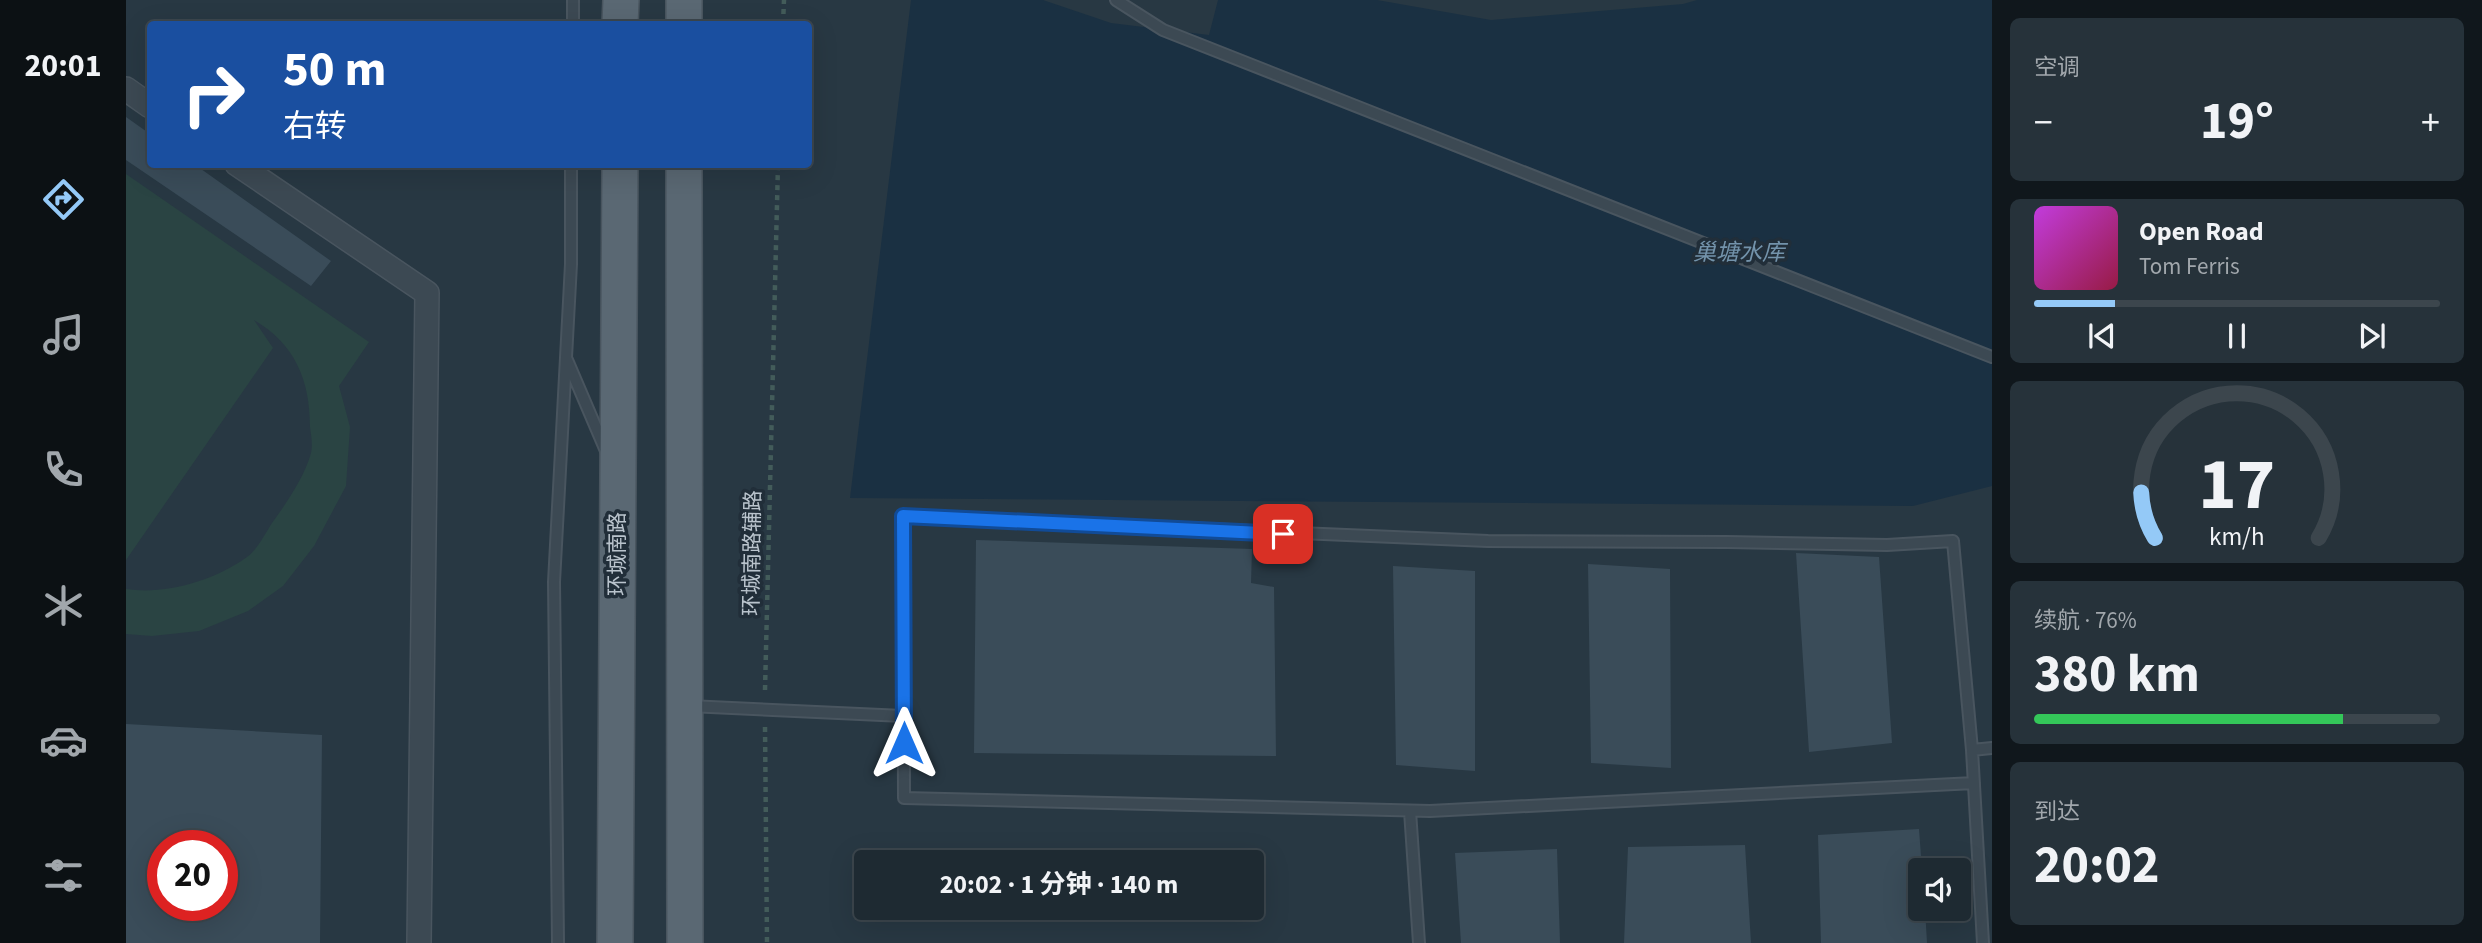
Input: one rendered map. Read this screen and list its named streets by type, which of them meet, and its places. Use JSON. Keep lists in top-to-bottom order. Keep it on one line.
{"streets":{"main road":["环城南路"],"path":["环城南路辅路"]},"water":["巢塘水库"],"page":{"tabs":"20:01","tile":["空调",["续航 · 76%","380 km"],["到达","20:02"]],"turn":["50 m","右转"],"heat":["−","19°","+"],"song":["Open Road","Tom Ferris"],"limit":"20","trip":"20:02 · 1 分钟 · 140 m","gauge":["17","km/h"]}}
